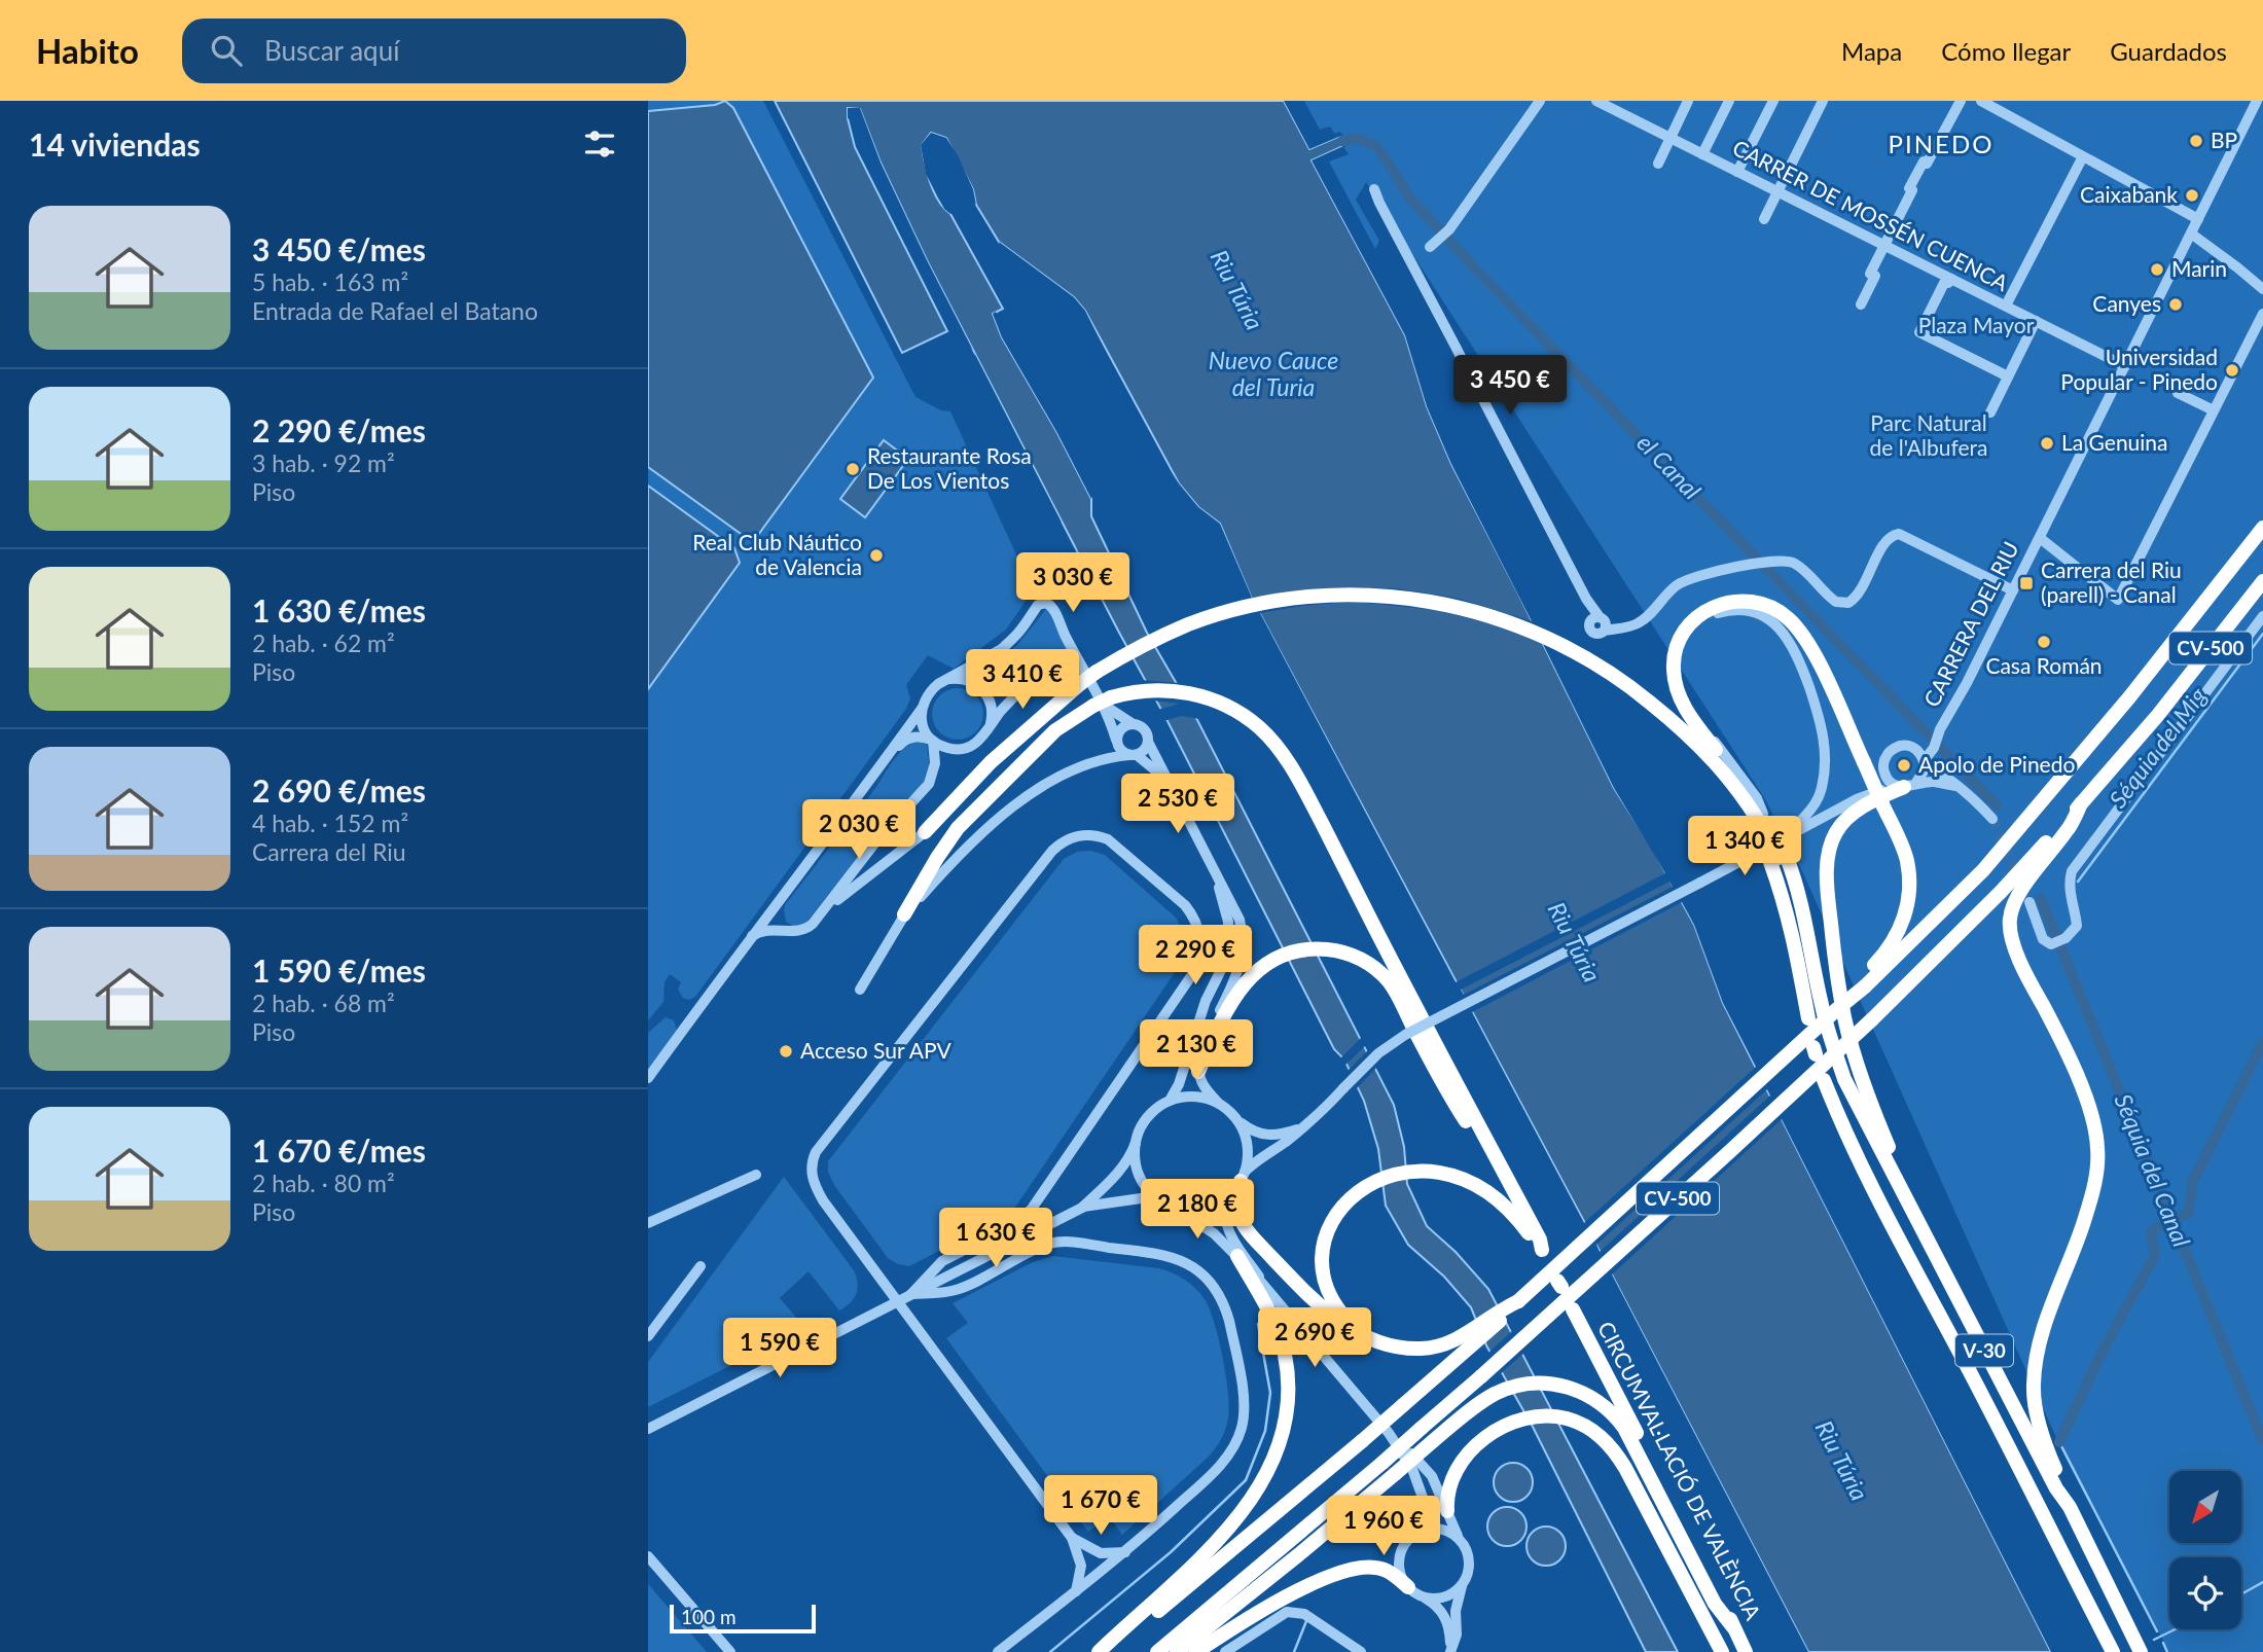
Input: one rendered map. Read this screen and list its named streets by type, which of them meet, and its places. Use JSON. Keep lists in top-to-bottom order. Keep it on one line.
{"streets":{"highway":["CV-500","V-30","CIRCUMVAL·LACIÓ DE VALÈNCIA"],"street":["CARRER DE MOSSÉN CUENCA","CARRERA DEL RIU"]},"crossings":[["CARRER DE MOSSÉN CUENCA","CARRERA DEL RIU"]],"districts":["PINEDO"],"water":["Riu Túria","Nuevo Cauce del Turia","el Canal","Séquia del Mig","Séquia del Canal"],"parks":["Plaza Mayor","Parc Natural de l'Albufera"],"places":{"other":["BP","Caixabank","Marin","Canyes","Universidad Popular - Pinedo","La Genuina","Restaurante Rosa De Los Vientos","Real Club Náutico de Valencia","Casa Román","Apolo de Pinedo","Acceso Sur APV"],"transit":["Carrera del Riu (parell) - Canal"]},"scale_bar":"100 m","north":"bottom left","page":{"header":"Habito","search":"Buscar aquí","nav":["Mapa","Cómo llegar","Guardados"],"heading":"14 viviendas","list":[{"name":"3 450 €/mes","note":"5 hab. · 163 m² · Entrada de Rafael el Batano"},{"name":"2 290 €/mes","note":"3 hab. · 92 m² · Piso"},{"name":"1 630 €/mes","note":"2 hab. · 62 m² · Piso"},{"name":"2 690 €/mes","note":"4 hab. · 152 m² · Carrera del Riu"},{"name":"1 590 €/mes","note":"2 hab. · 68 m² · Piso"},{"name":"1 670 €/mes","note":"2 hab. · 80 m² · Piso"}],"price":["3 450 €","3 030 €","3 410 €","2 530 €","2 030 €","1 340 €","2 290 €","2 130 €","2 180 €","1 630 €","2 690 €","1 590 €","1 670 €","1 960 €"],"scale":"100 m"}}
